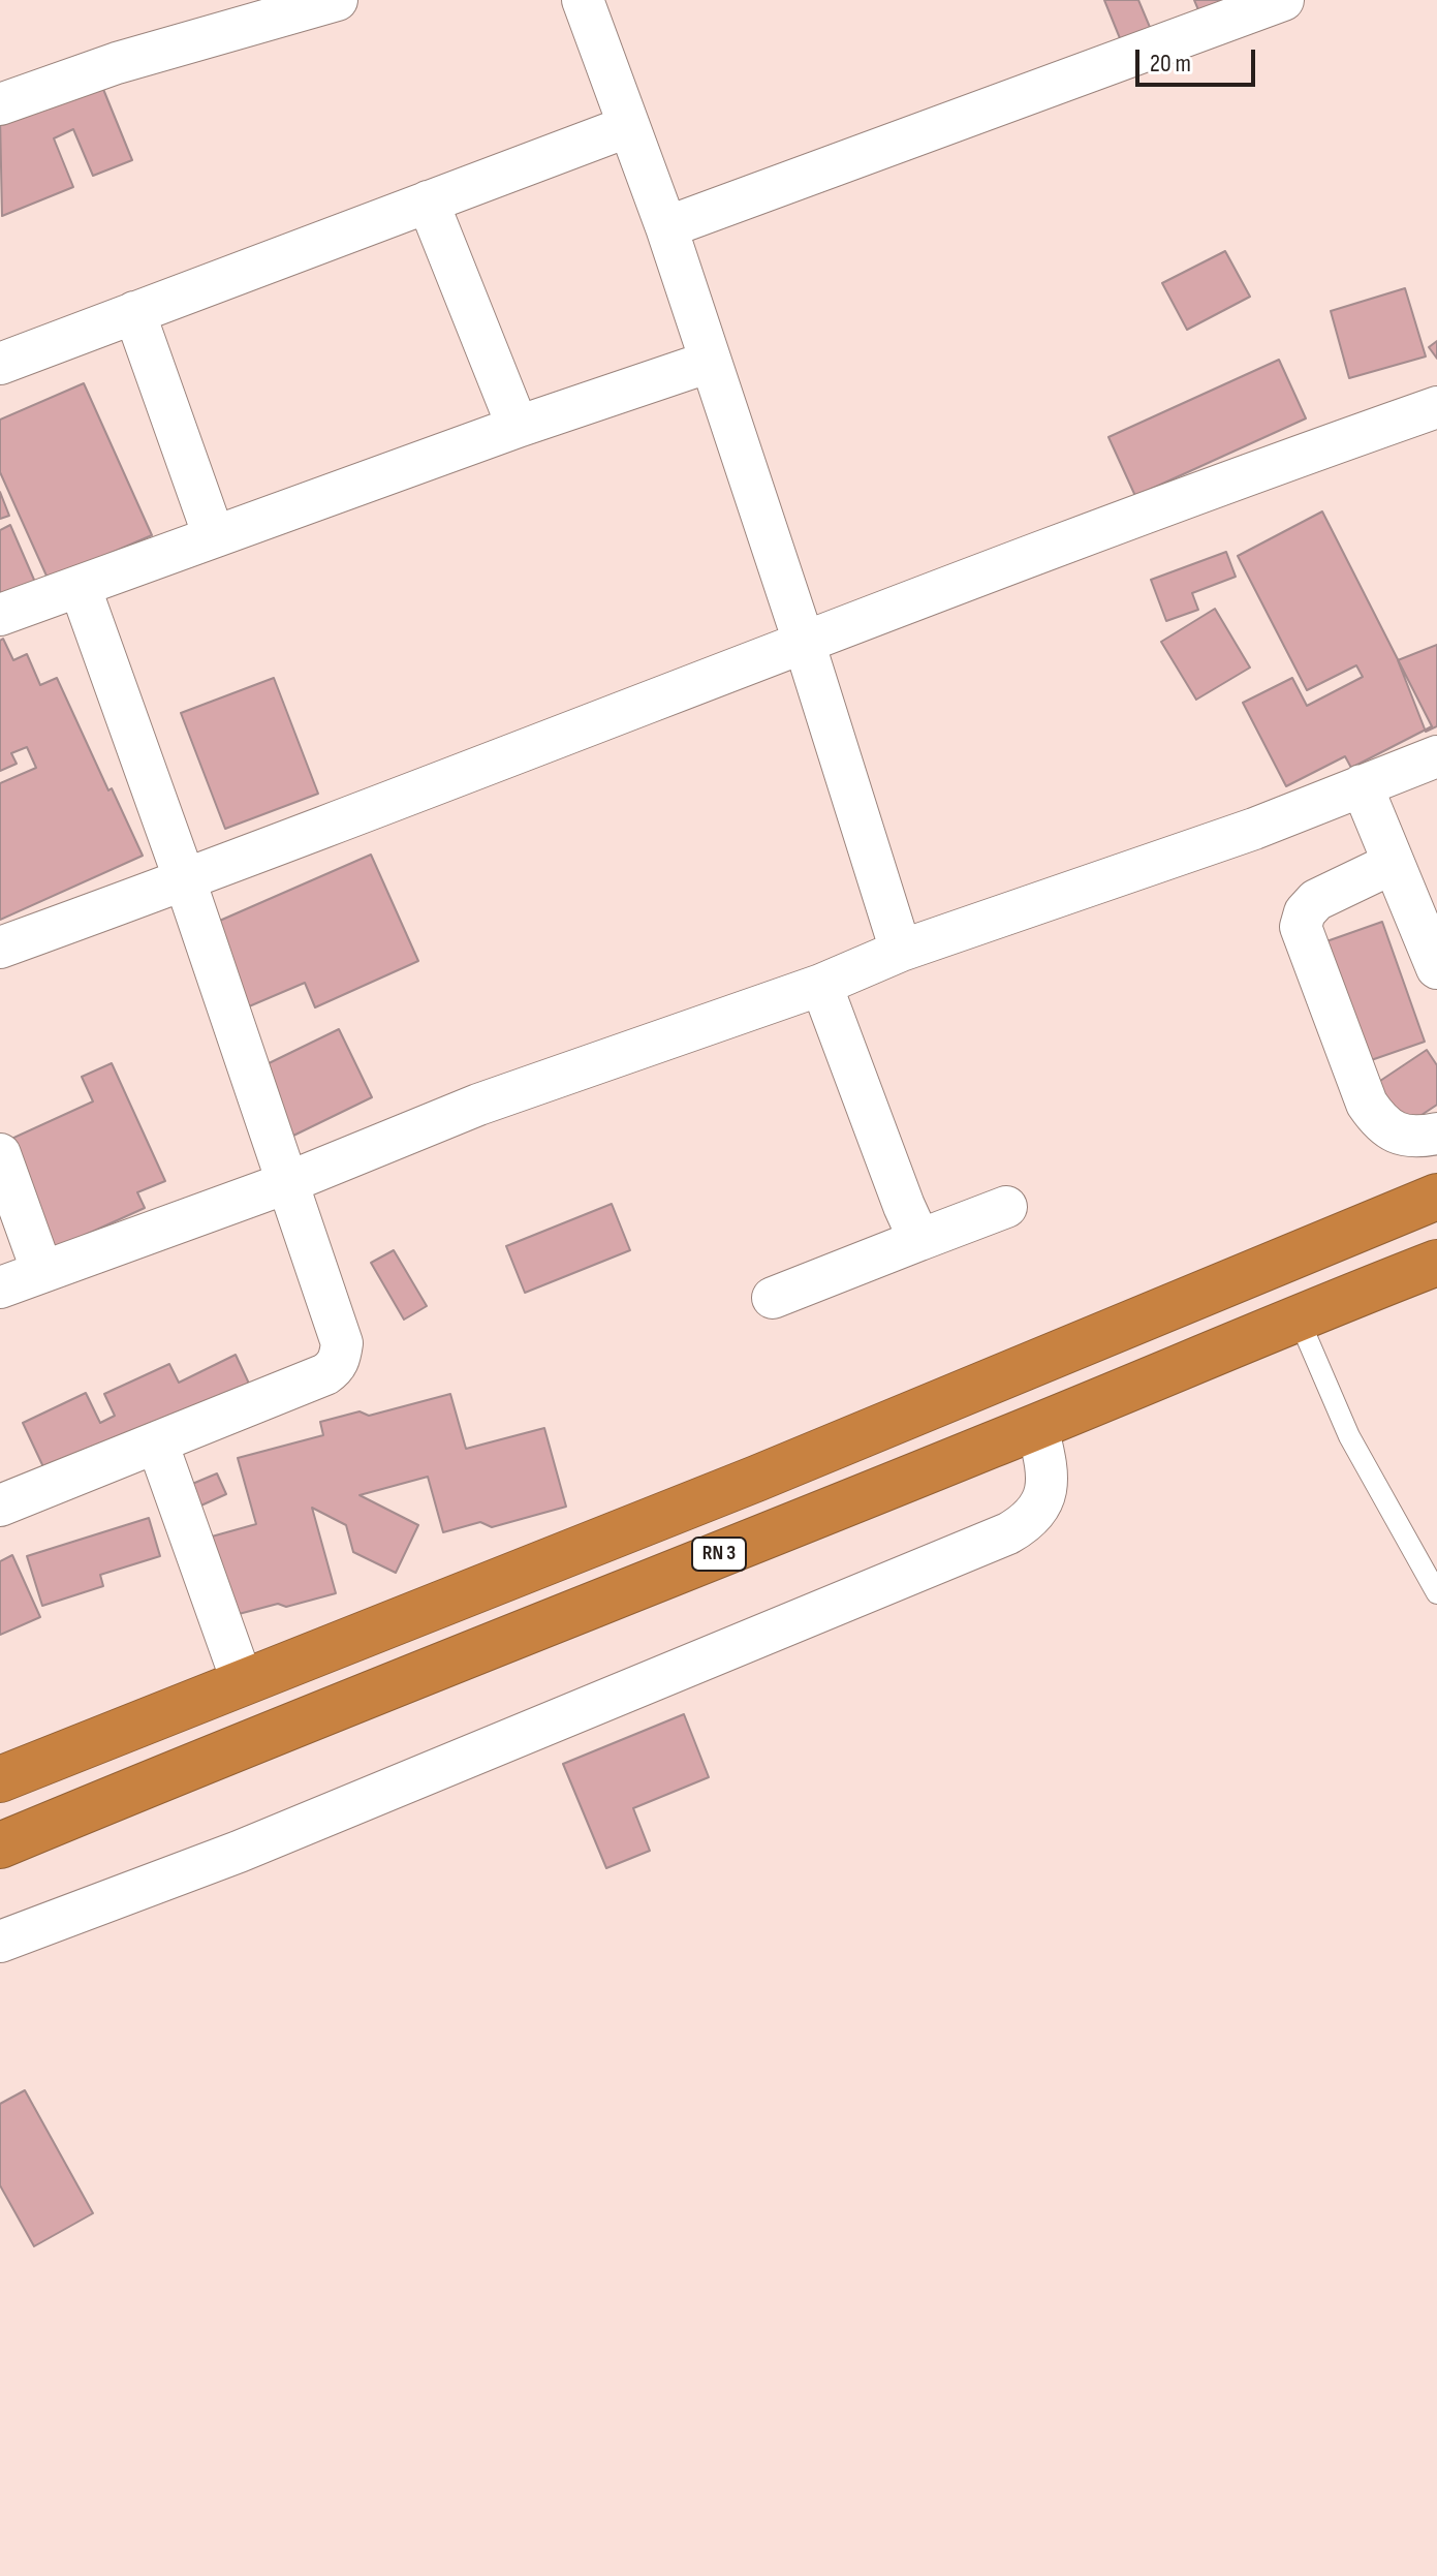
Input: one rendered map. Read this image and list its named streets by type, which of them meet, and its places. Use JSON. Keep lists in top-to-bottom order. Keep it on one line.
{"streets":{"highway":["RN 3"]},"scale_bar":"20 m"}
